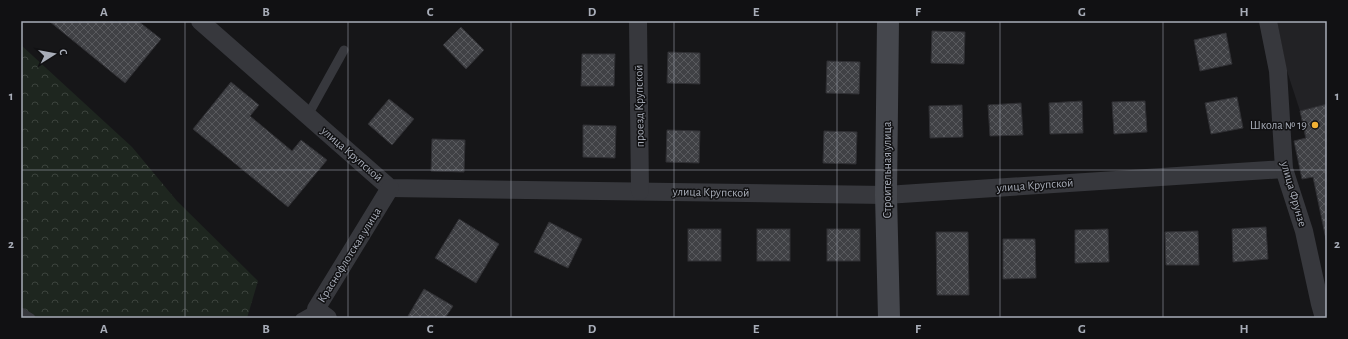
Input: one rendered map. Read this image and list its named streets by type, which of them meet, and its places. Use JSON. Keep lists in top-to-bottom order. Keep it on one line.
{"streets":{"street":["проезд Крупской","улица Крупской","Строительная улица","улица Фрунзе","Краснофлотская улица"]},"crossings":[["проезд Крупской","улица Крупской"],["улица Крупской","Строительная улица"],["улица Крупской","улица Фрунзе"],["улица Крупской","Краснофлотская улица"]],"places":["Школа № 19"],"north":"right","grid":{"columns":["A","B","C","D","E","F","G","H"],"rows":["1","2"]}}
